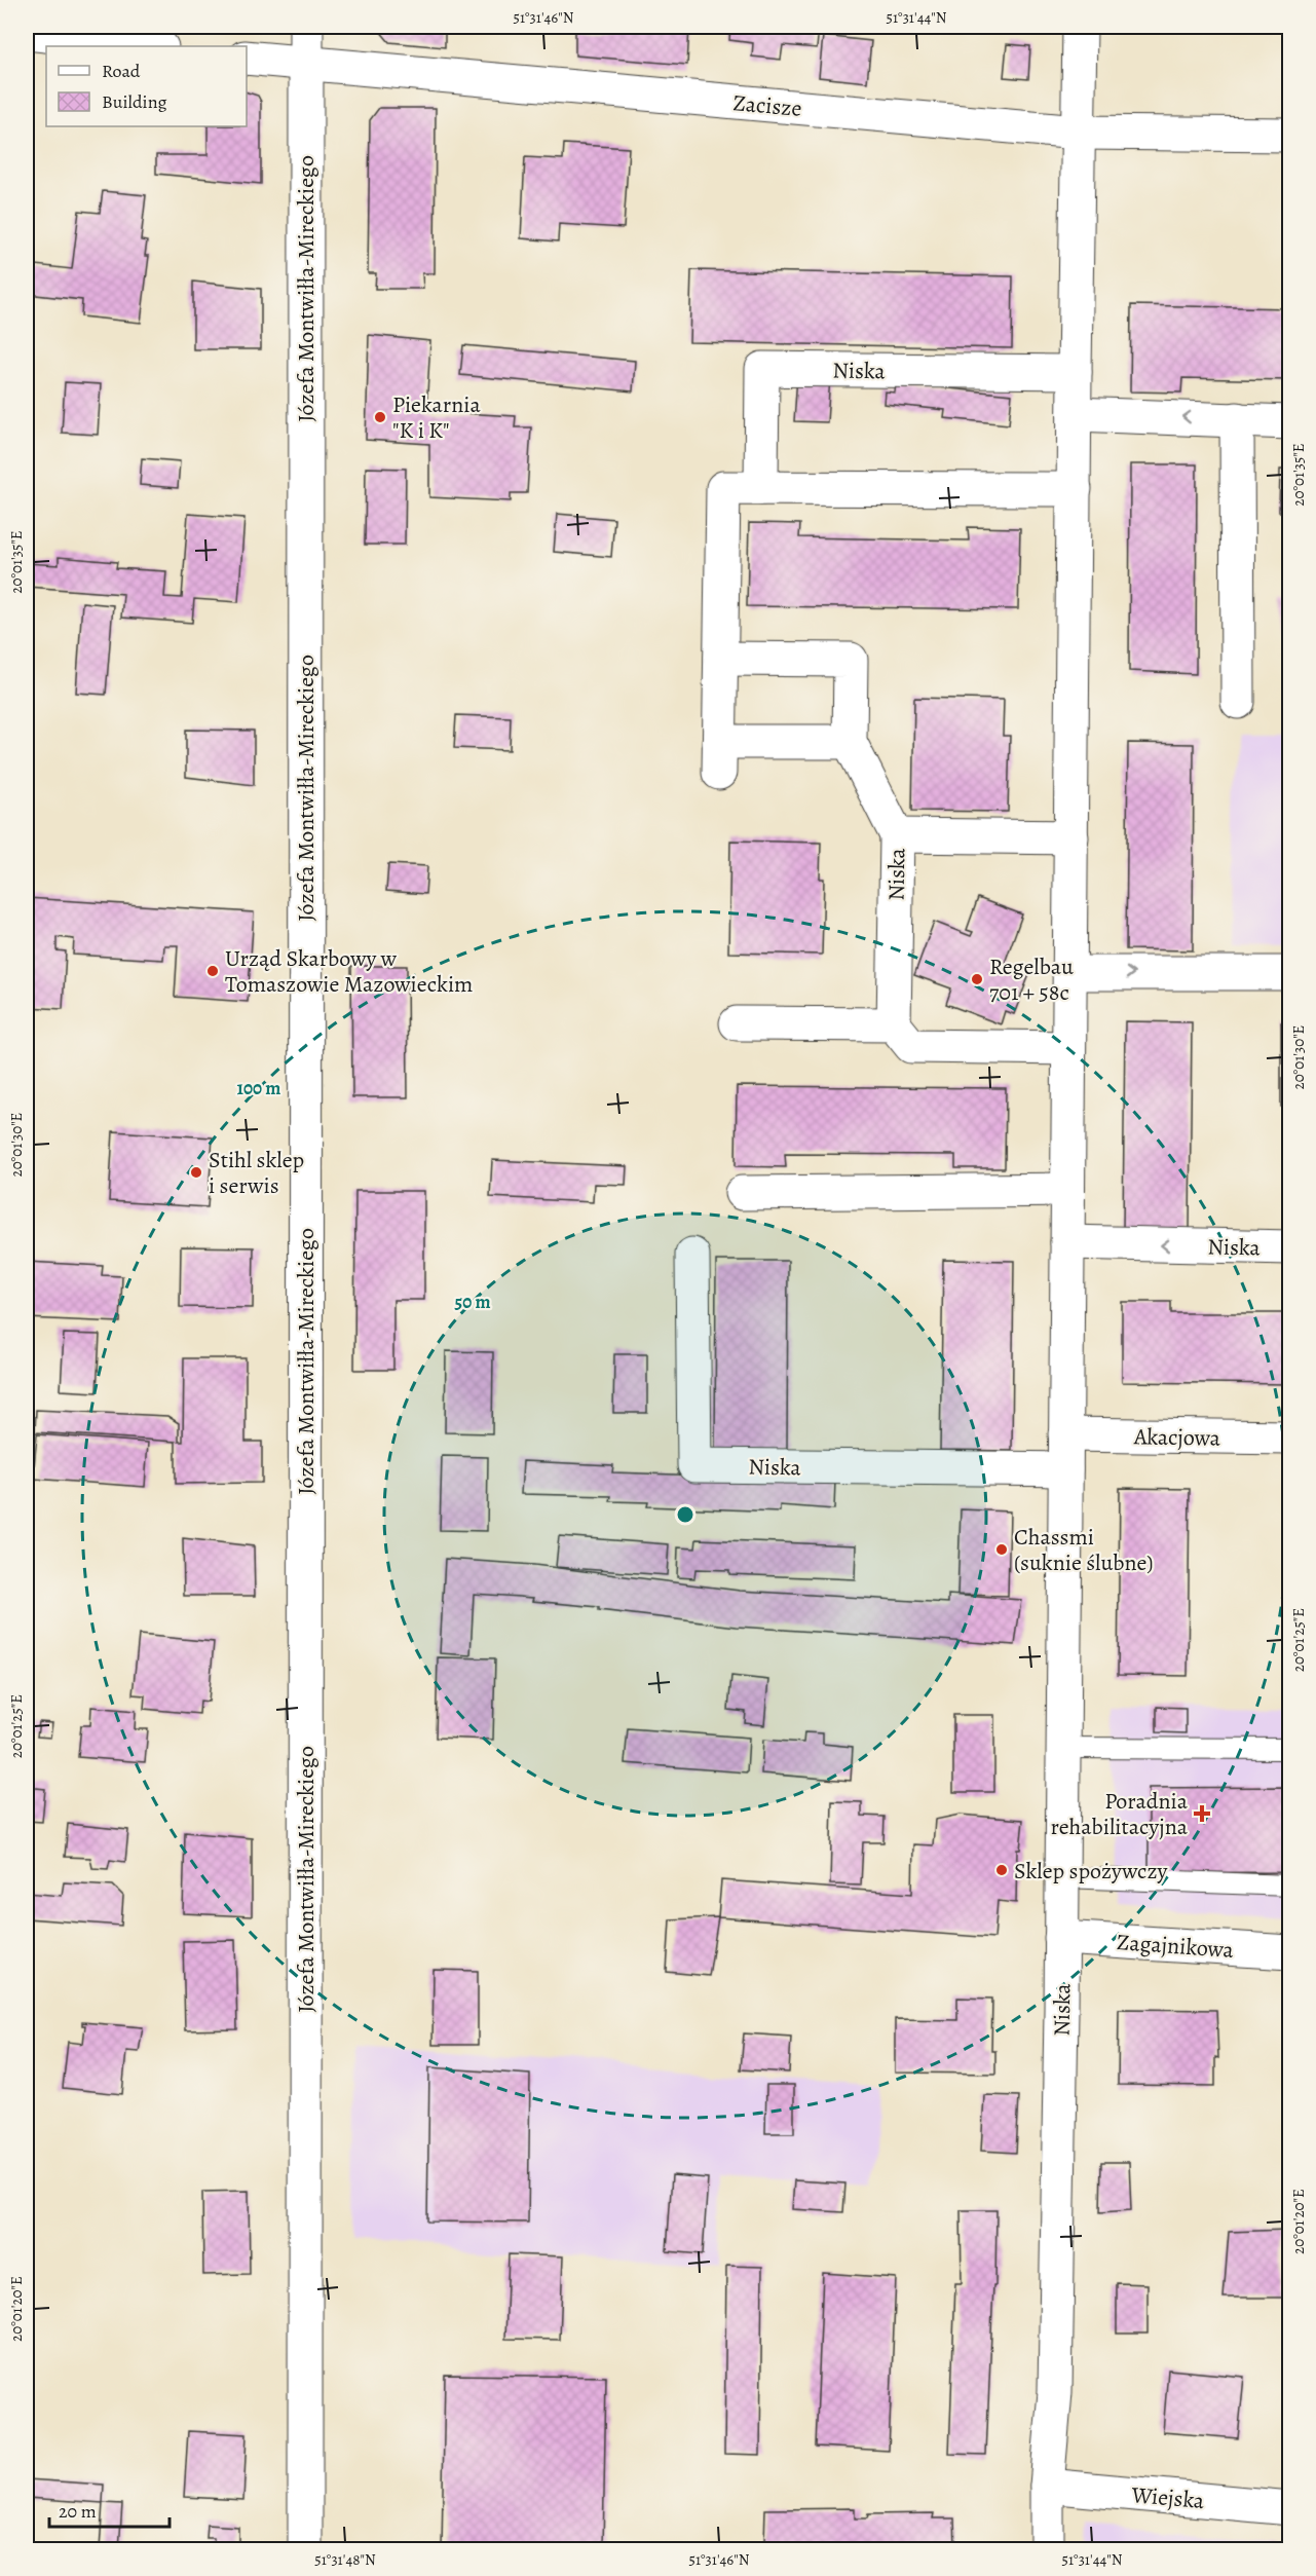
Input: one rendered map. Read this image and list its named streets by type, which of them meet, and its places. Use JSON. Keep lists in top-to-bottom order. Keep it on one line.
{"streets":{"street":["Zacisze","Józefa Montwiłła-Mireckiego","Niska","Akacjowa","Zagajnikowa","Wiejska"]},"crossings":[["Zacisze","Józefa Montwiłła-Mireckiego"],["Zacisze","Niska"],["Niska","Akacjowa"],["Niska","Zagajnikowa"],["Niska","Wiejska"]],"places":{"other":["Piekarnia \"K i K\"","Urząd Skarbowy w Tomaszowie Mazowieckim","Regelbau 701 + 58c","Stihl sklep i serwis","Chassmi (suknie ślubne)","Sklep spożywczy"],"health":["Poradnia rehabilitacyjna"]},"legend":["Road","Building"],"scale_bar":"20 m","coordinates":["51°31'46\"N","51°31'44\"N","20°01'35\"E","20°01'30\"E","20°01'25\"E","20°01'20\"E","51°31'48\"N"],"rings":["100 m","50 m"]}
